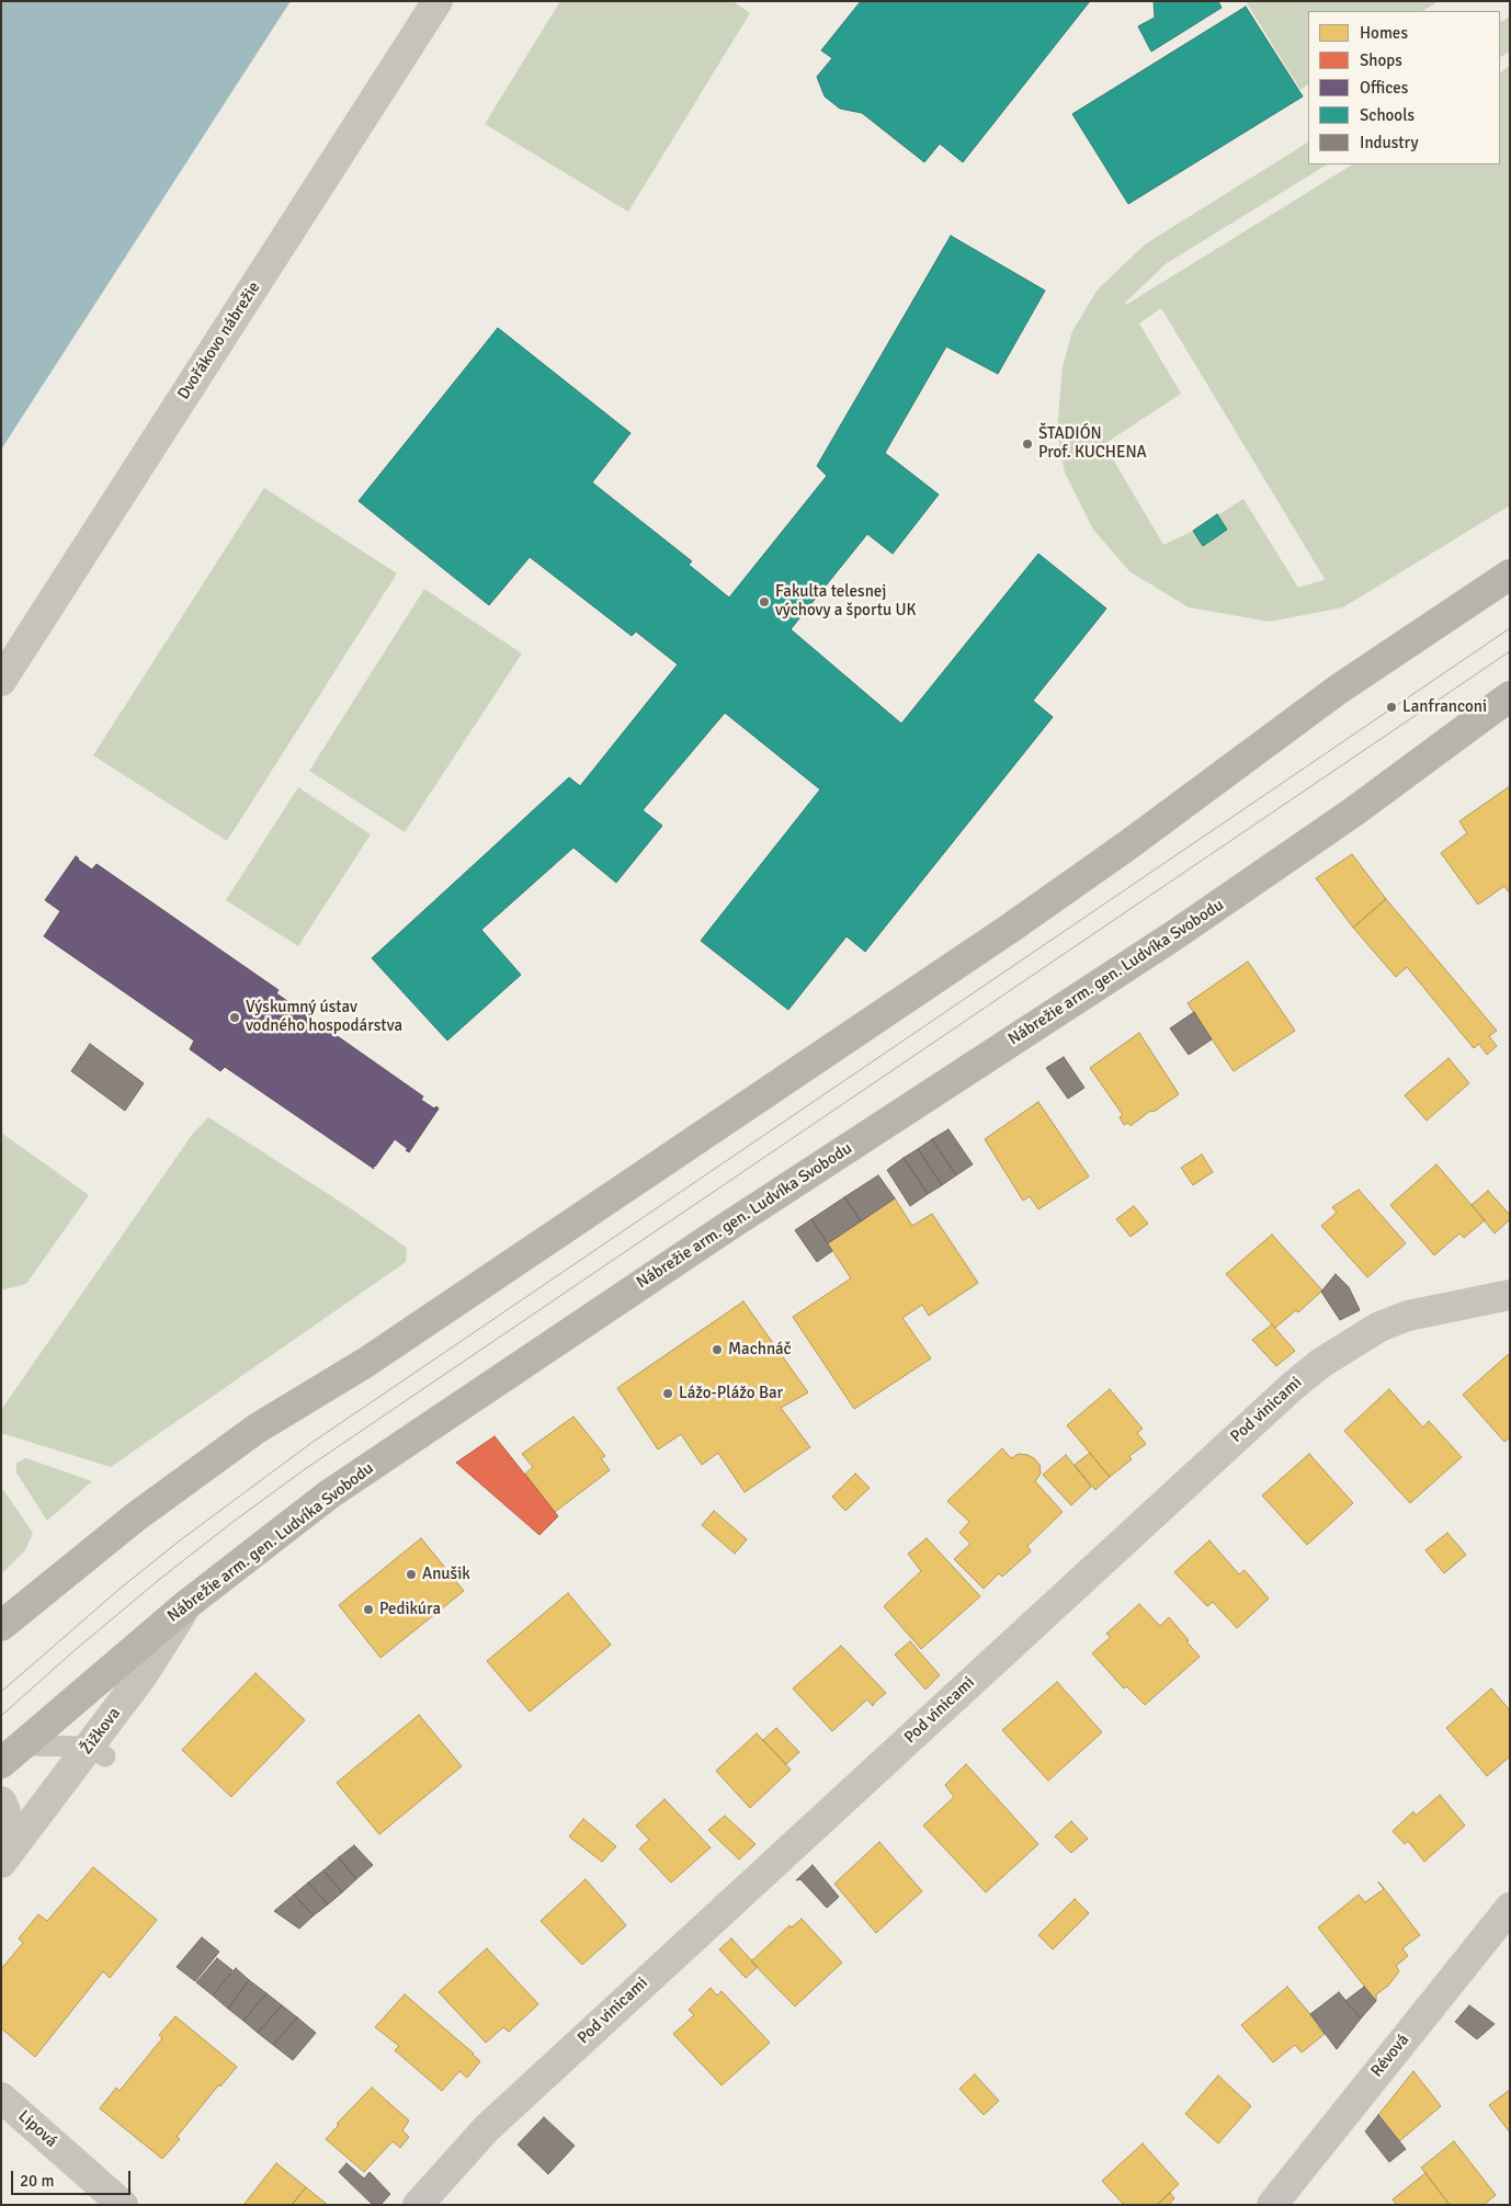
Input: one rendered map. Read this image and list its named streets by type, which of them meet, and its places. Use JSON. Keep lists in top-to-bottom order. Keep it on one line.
{"streets":{"main road":["Nábrežie arm. gen. Ludvíka Svobodu"],"street":["Dvořákovo nábrežie","Pod vinicami","Žižkova","Révová","Lipová"]},"crossings":[["Nábrežie arm. gen. Ludvíka Svobodu","Žižkova"]],"places":["ŠTADIÓN Prof. KUCHENA","Fakulta telesnej výchovy a športu UK","Lanfranconi","Výskumný ústav vodného hospodárstva","Machnáč","Lážo-Plážo Bar","Anušik","Pedikúra"],"legend":["Homes","Shops","Offices","Schools","Industry"],"scale_bar":"20 m"}
